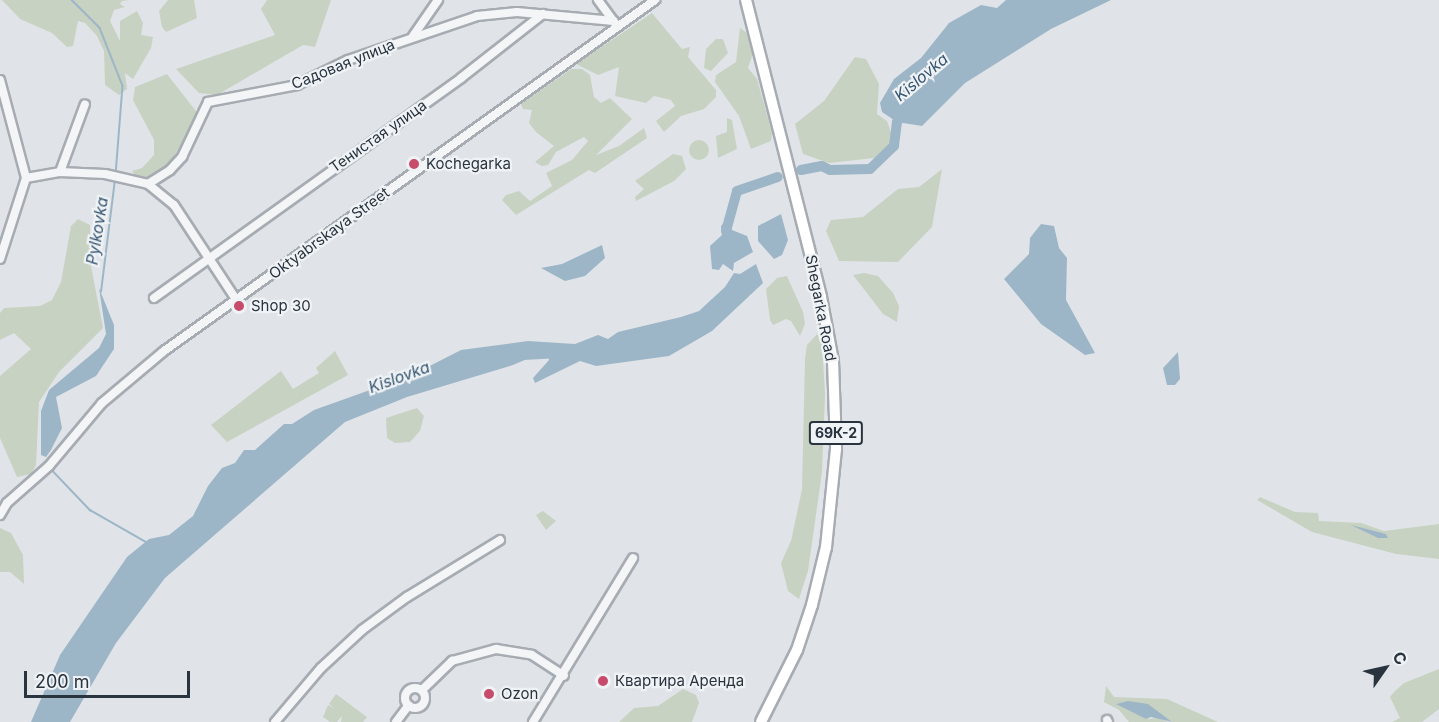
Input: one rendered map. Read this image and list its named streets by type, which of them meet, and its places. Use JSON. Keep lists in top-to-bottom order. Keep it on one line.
{"streets":{"main road":["Shegarka Road","69К-2"],"street":["Садовая улица","Тенистая улица","Oktyabrskaya Street"]},"crossings":[["Садовая улица","Тенистая улица"]],"water":["Kislovka","Pylkovka"],"places":["Kochegarka","Shop 30","Квартира Аренда","Ozon"],"scale_bar":"200 m","north":"top right"}
